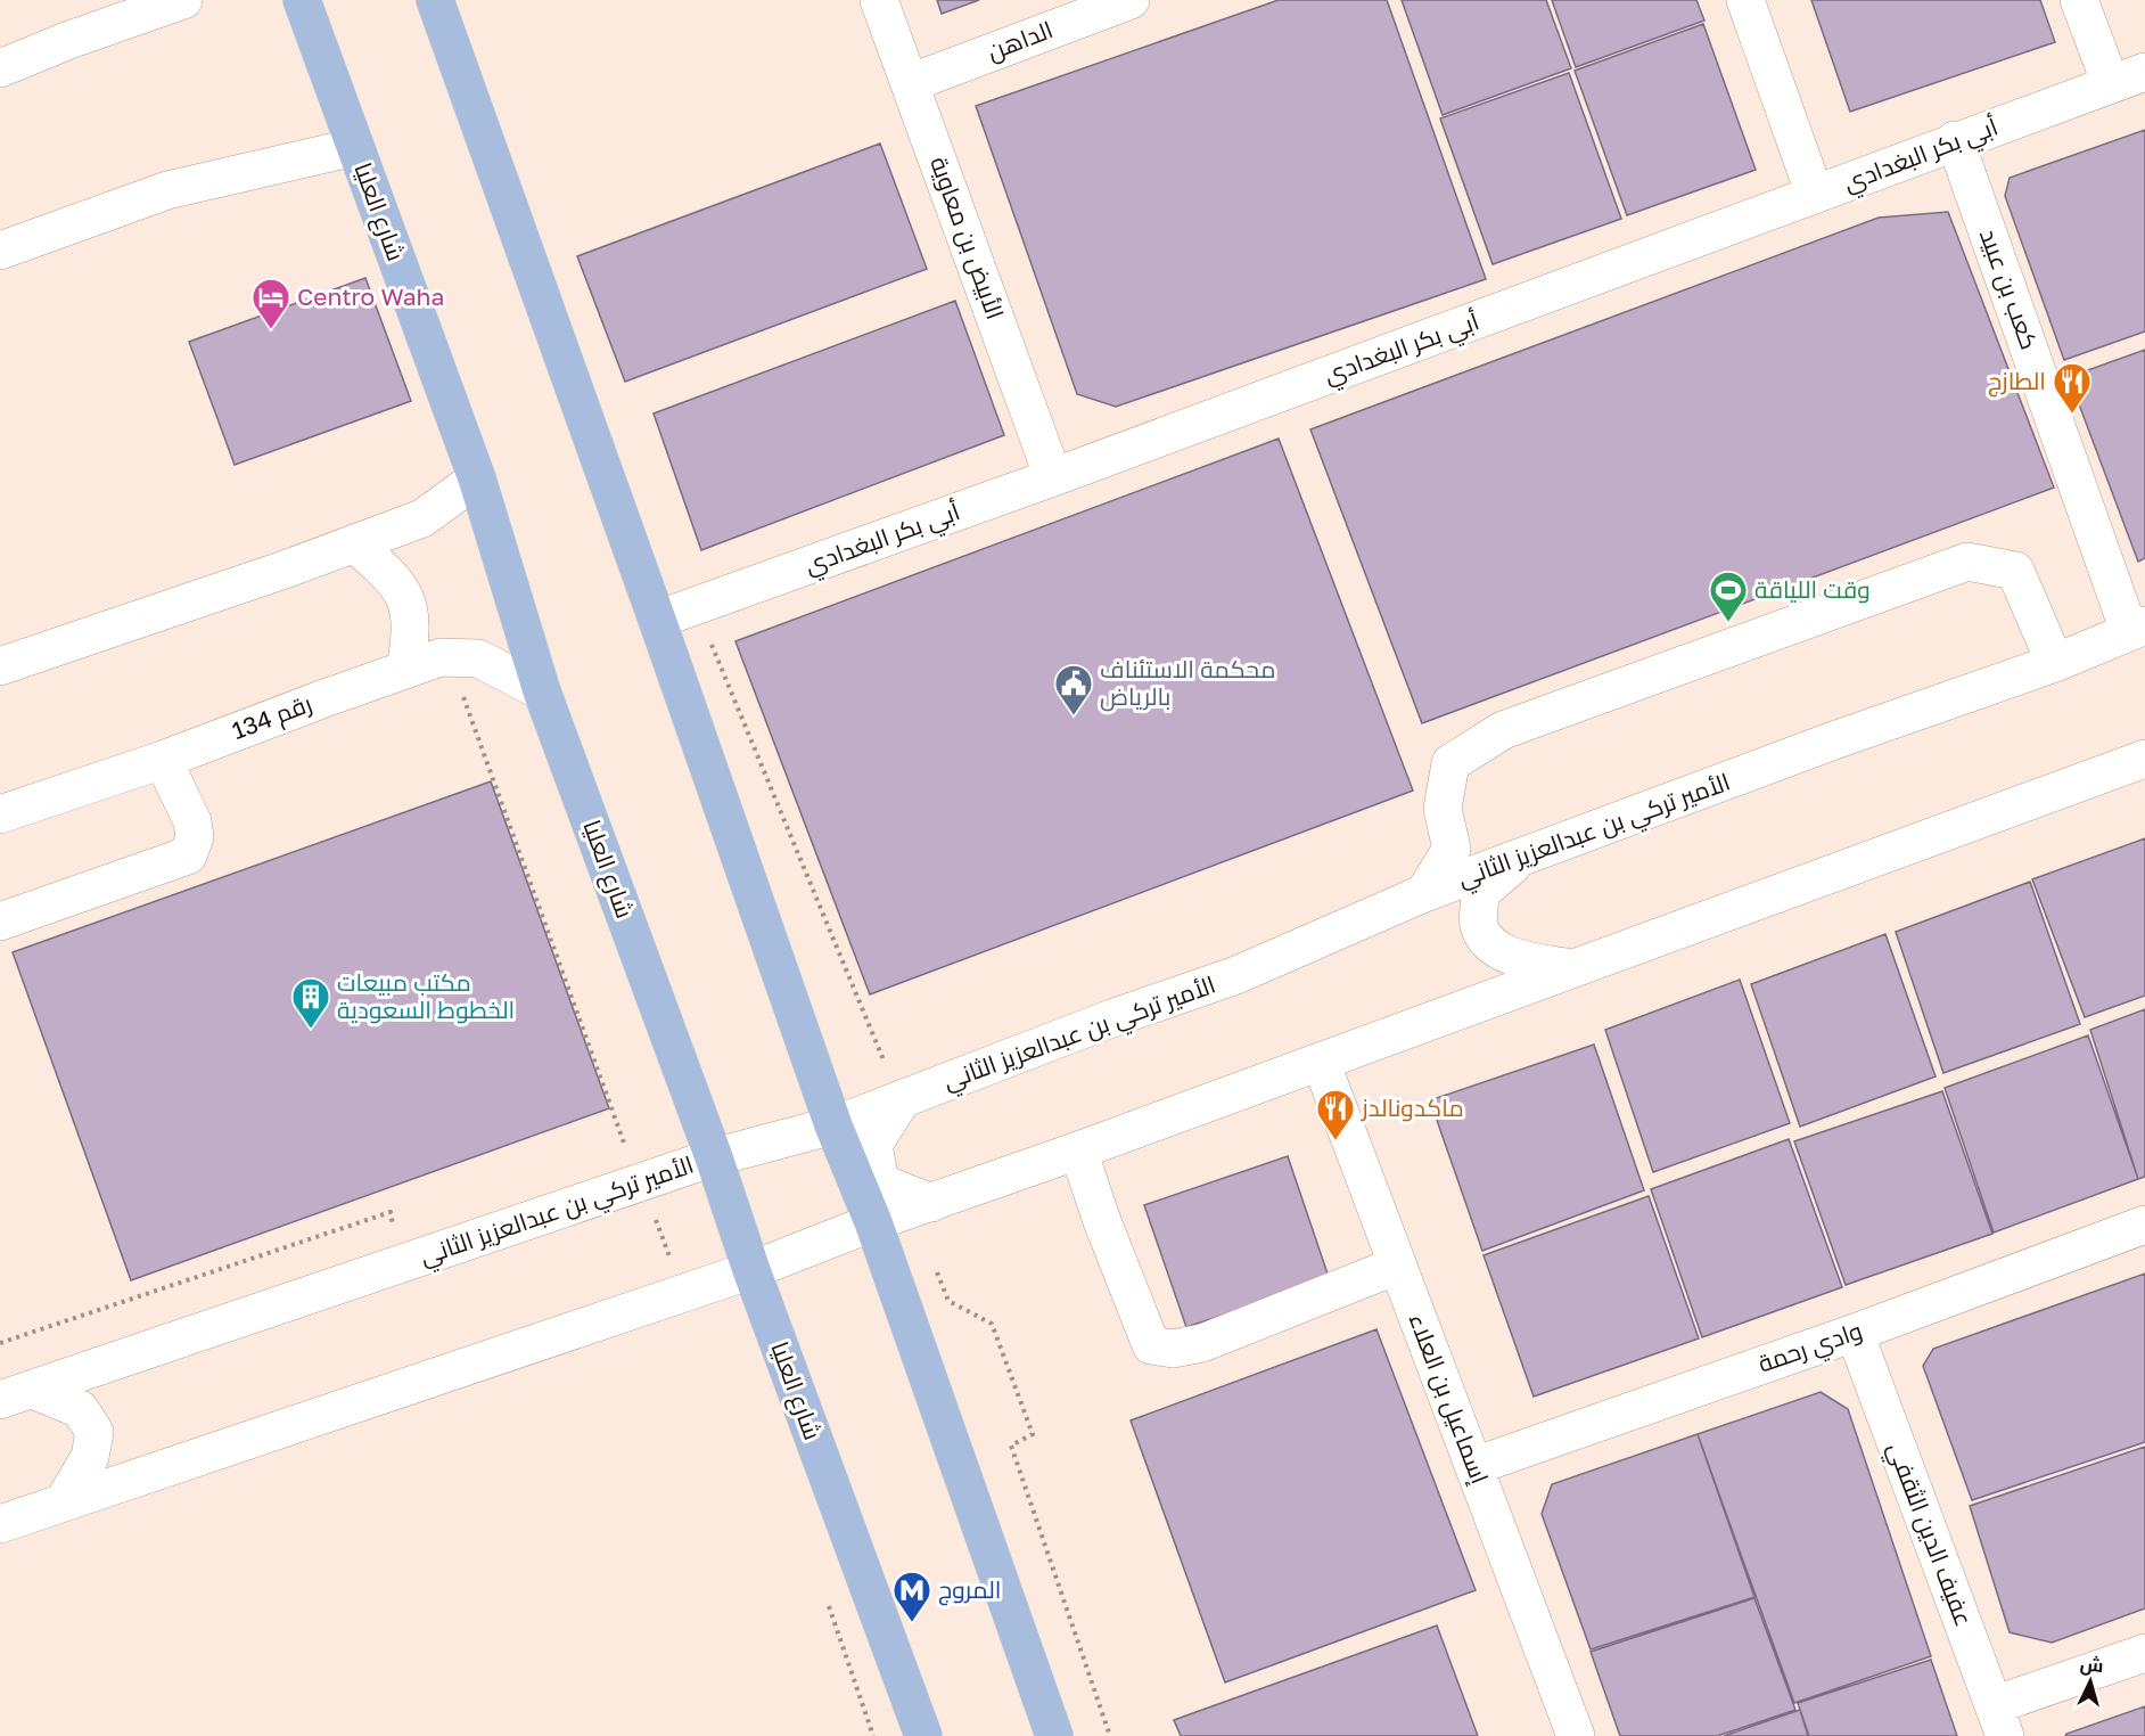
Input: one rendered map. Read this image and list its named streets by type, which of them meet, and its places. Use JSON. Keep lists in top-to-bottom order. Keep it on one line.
{"streets":{"main road":["شارع العليا"],"street":["الداهن","أبي بكر البغدادي","الأبيض بن معاوية","كعب بن عبيد","رقم 134","الأمير تركي بن عبدالعزيز الثاني","وادي رحمة","إسماعيل بن العلاء","عفيف الدين الثقفي"]},"crossings":[["الداهن","الأبيض بن معاوية"],["أبي بكر البغدادي","الأبيض بن معاوية"],["أبي بكر البغدادي","كعب بن عبيد"],["شارع العليا","رقم 134"],["شارع العليا","الأمير تركي بن عبدالعزيز الثاني"],["كعب بن عبيد","الأمير تركي بن عبدالعزيز الثاني"],["وادي رحمة","إسماعيل بن العلاء"],["وادي رحمة","عفيف الدين الثقفي"]],"places":{"hotel":["Centro Waha"],"restaurant":["الطازج","ماكدونالدز"],"sports":["وقت اللياقة"],"public building":["محكمة الاستئناف بالرياض"],"building":["مكتب مبيعات الخطوط السعودية"],"metro station":["المروج"]},"north":"top"}
